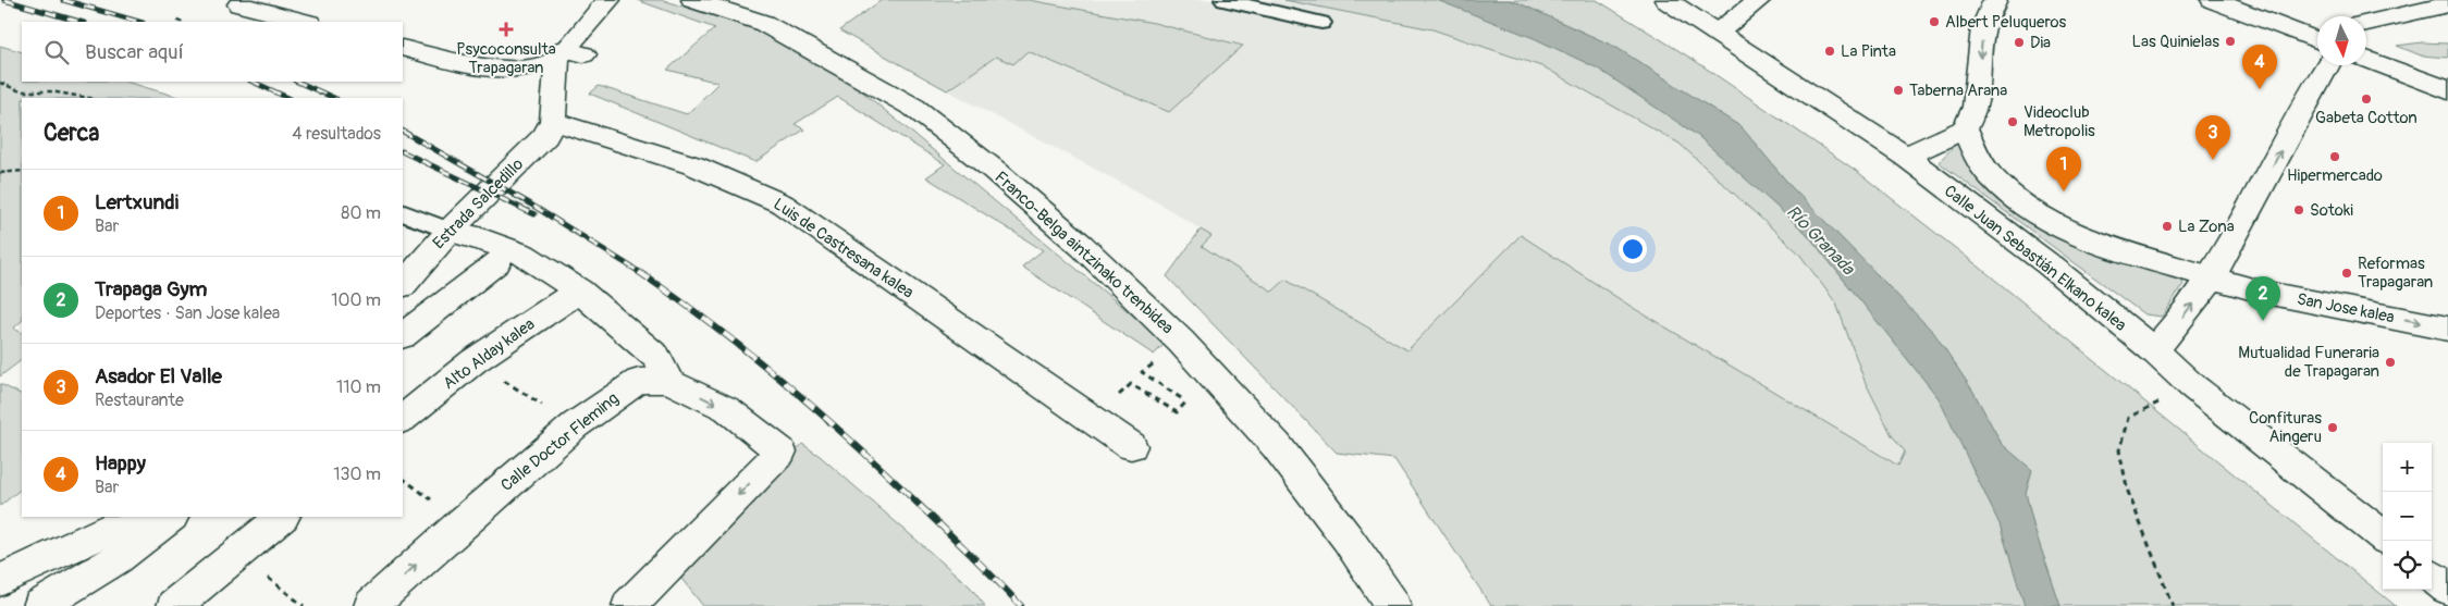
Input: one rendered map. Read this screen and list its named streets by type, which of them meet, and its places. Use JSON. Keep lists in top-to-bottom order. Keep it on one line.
{"streets":{"street":["Estrada Salcedillo","Luis de Castresana kalea","Franco-Belga aintzinako trenbidea","Calle Juan Sebastián Elkano kalea","San Jose kalea","Alto Alday kalea","Calle Doctor Fleming"]},"crossings":[["Estrada Salcedillo","Luis de Castresana kalea"]],"water":["Río Granada"],"places":{"other":["Albert Peluqueros","Las Quinielas","Dia","La Pinta","Taberna Arana","Gabeta Cotton","Videoclub Metropolis","Hipermercado","Sotoki","La Zona","Reformas Trapagaran","Mutualidad Funeraria de Trapagaran","Confituras Aingeru"],"health":["Psycoconsulta Trapagaran"]},"north":"bottom","page":{"search":"Buscar aquí","pins":["4","3","1","2"],"heading":["Cerca","4 resultados"],"list":[{"mark":"1","name":"Lertxundi","note":"Bar","value":"80 m"},{"mark":"2","name":"Trapaga Gym","note":"Deportes · San Jose kalea","value":"100 m"},{"mark":"3","name":"Asador El Valle","note":"Restaurante","value":"110 m"},{"mark":"4","name":"Happy","note":"Bar","value":"130 m"}],"map_buttons":["+","−"]}}
